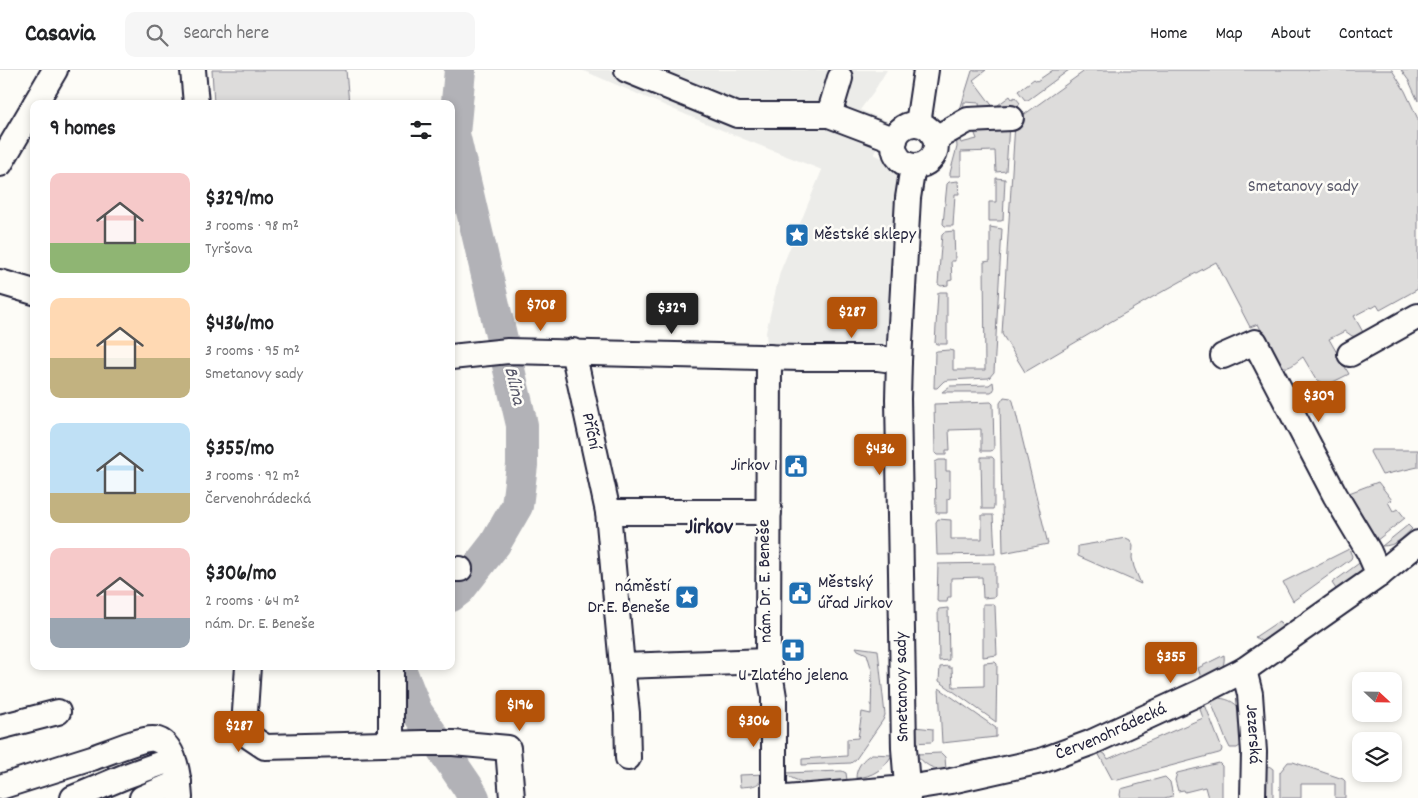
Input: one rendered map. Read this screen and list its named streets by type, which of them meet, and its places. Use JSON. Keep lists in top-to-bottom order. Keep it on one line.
{"streets":{"street":["Příční","nám. Dr. E. Beneše","Smetanovy sady","Červenohrádecká","Jezerská"]},"crossings":[["Příční","nám. Dr. E. Beneše"],["Smetanovy sady","Červenohrádecká"],["Červenohrádecká","Jezerská"]],"districts":["Jirkov"],"water":["Bílina"],"parks":["Smetanovy sady"],"places":{"place":["Městské sklepy","náměstí Dr.E. Beneše"],"public building":["Jirkov 1","Městský úřad Jirkov"],"pharmacy":["U Zlatého jelena"]},"north":"right","page":{"header":"Casavia","search":"Search here","nav":["Home","Map","About","Contact"],"heading":"9 homes","list":[{"name":"$329/mo","note":"3 rooms · 98 m² · Tyršova"},{"name":"$436/mo","note":"3 rooms · 95 m² · Smetanovy sady"},{"name":"$355/mo","note":"3 rooms · 92 m² · Červenohrádecká"},{"name":"$306/mo","note":"2 rooms · 64 m² · nám. Dr. E. Beneše"}],"price":["$708","$329","$287","$309","$436","$355","$196","$306","$287"]}}
